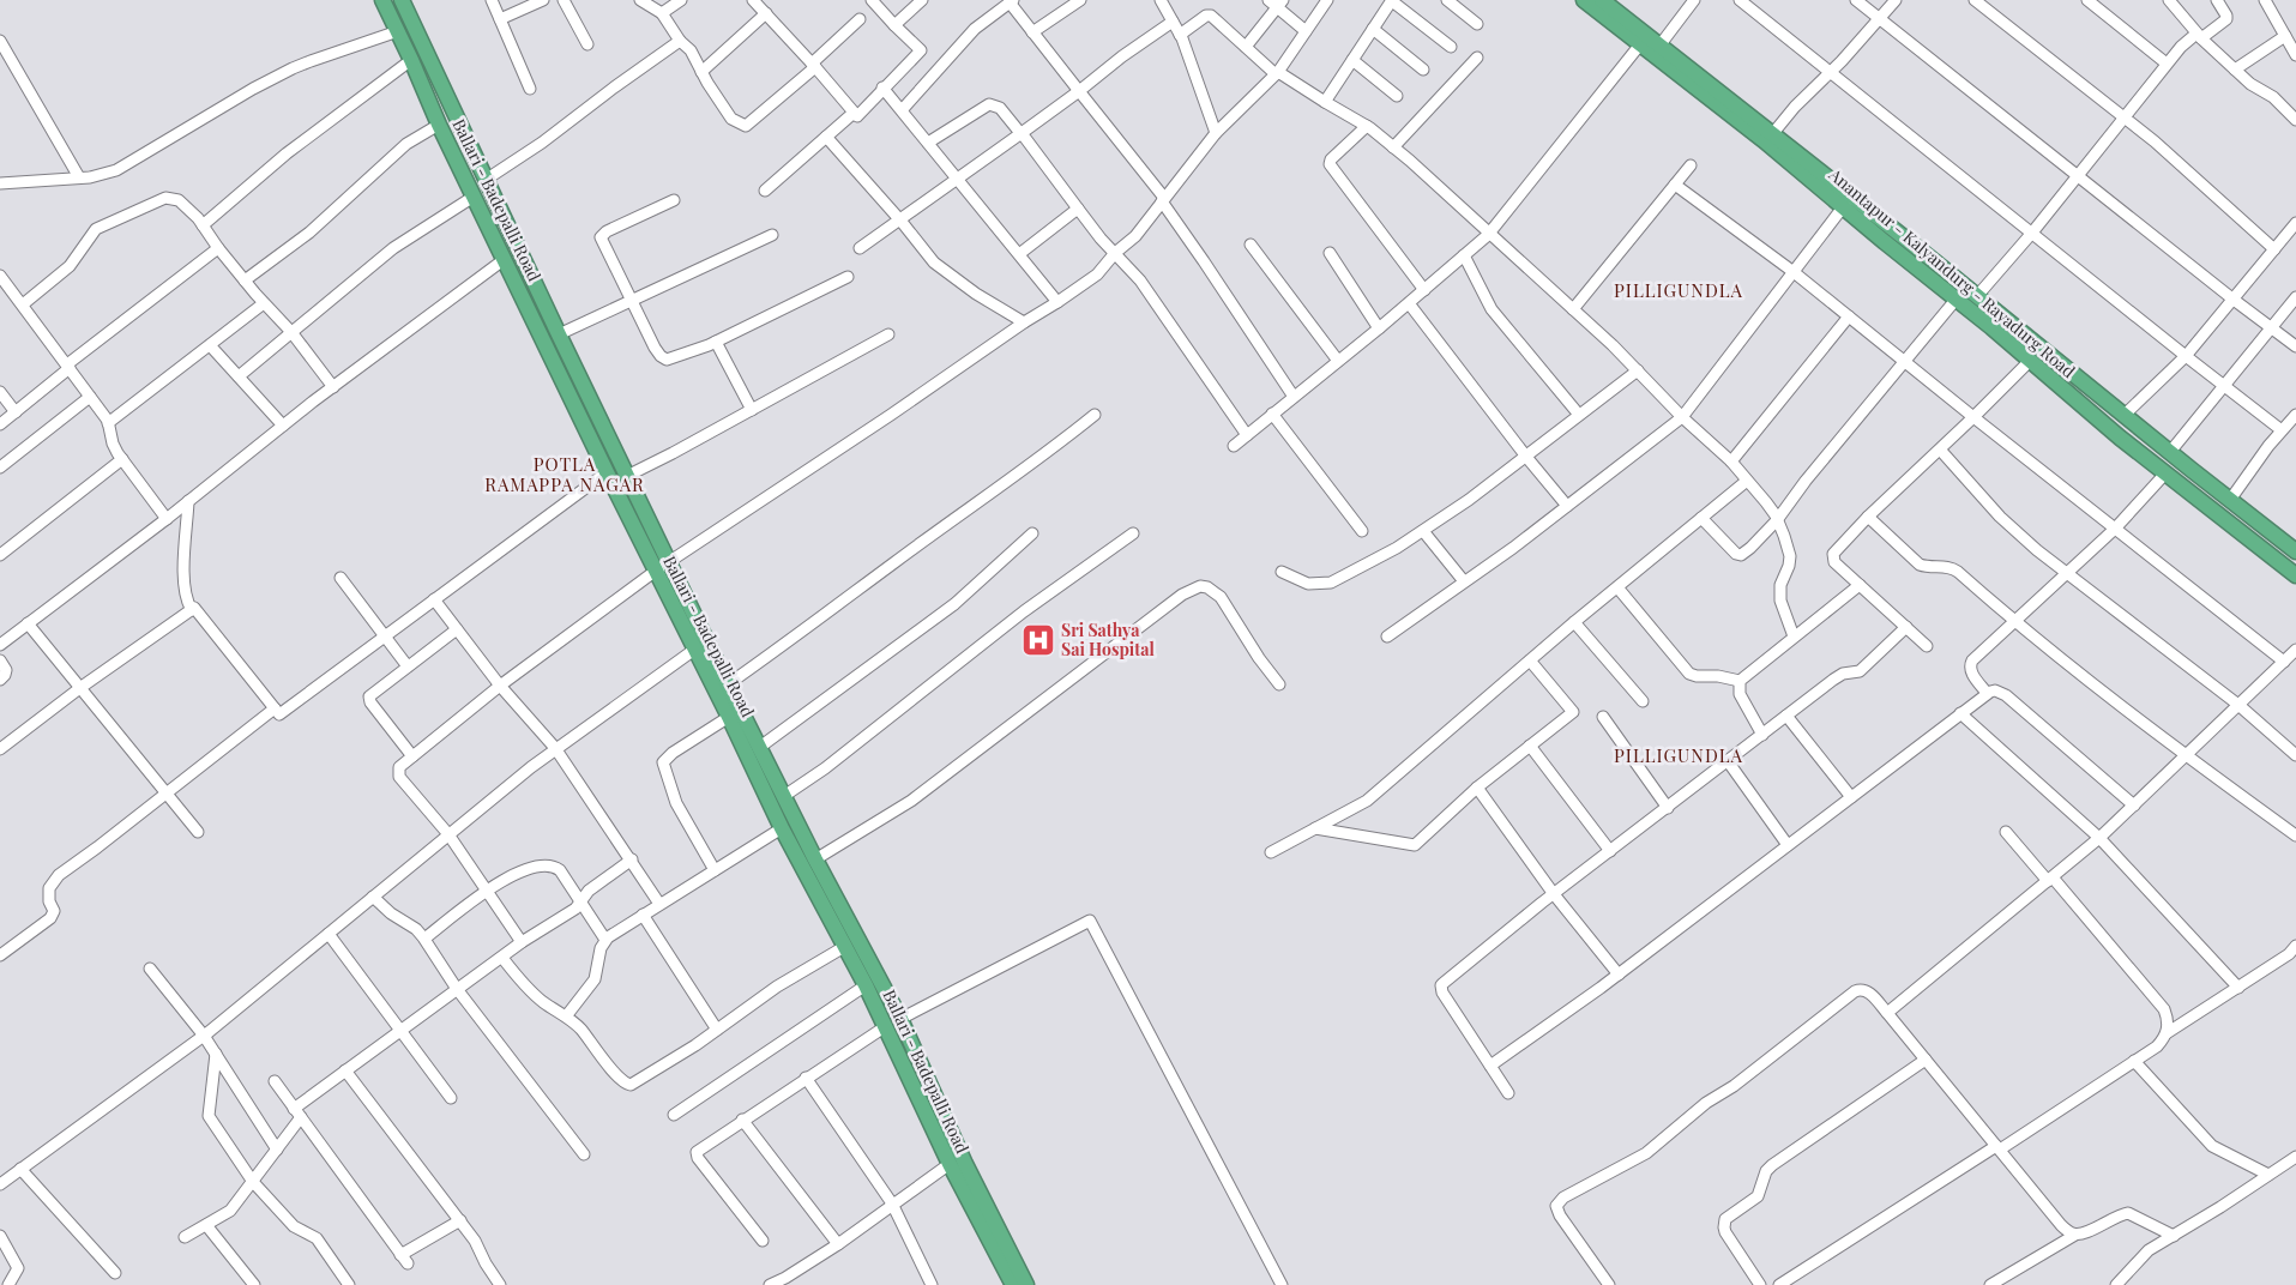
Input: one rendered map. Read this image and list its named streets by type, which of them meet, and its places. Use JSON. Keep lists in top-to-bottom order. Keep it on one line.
{"streets":{"highway":["Ballari - Badepalli Road","Anantapur - Kalyandurg - Rayadurg Road"]},"districts":["PILLIGUNDLA","POTLA RAMAPPA NAGAR","PILLIGUNDLA"],"places":{"hospital":["Sri Sathya Sai Hospital"]}}
